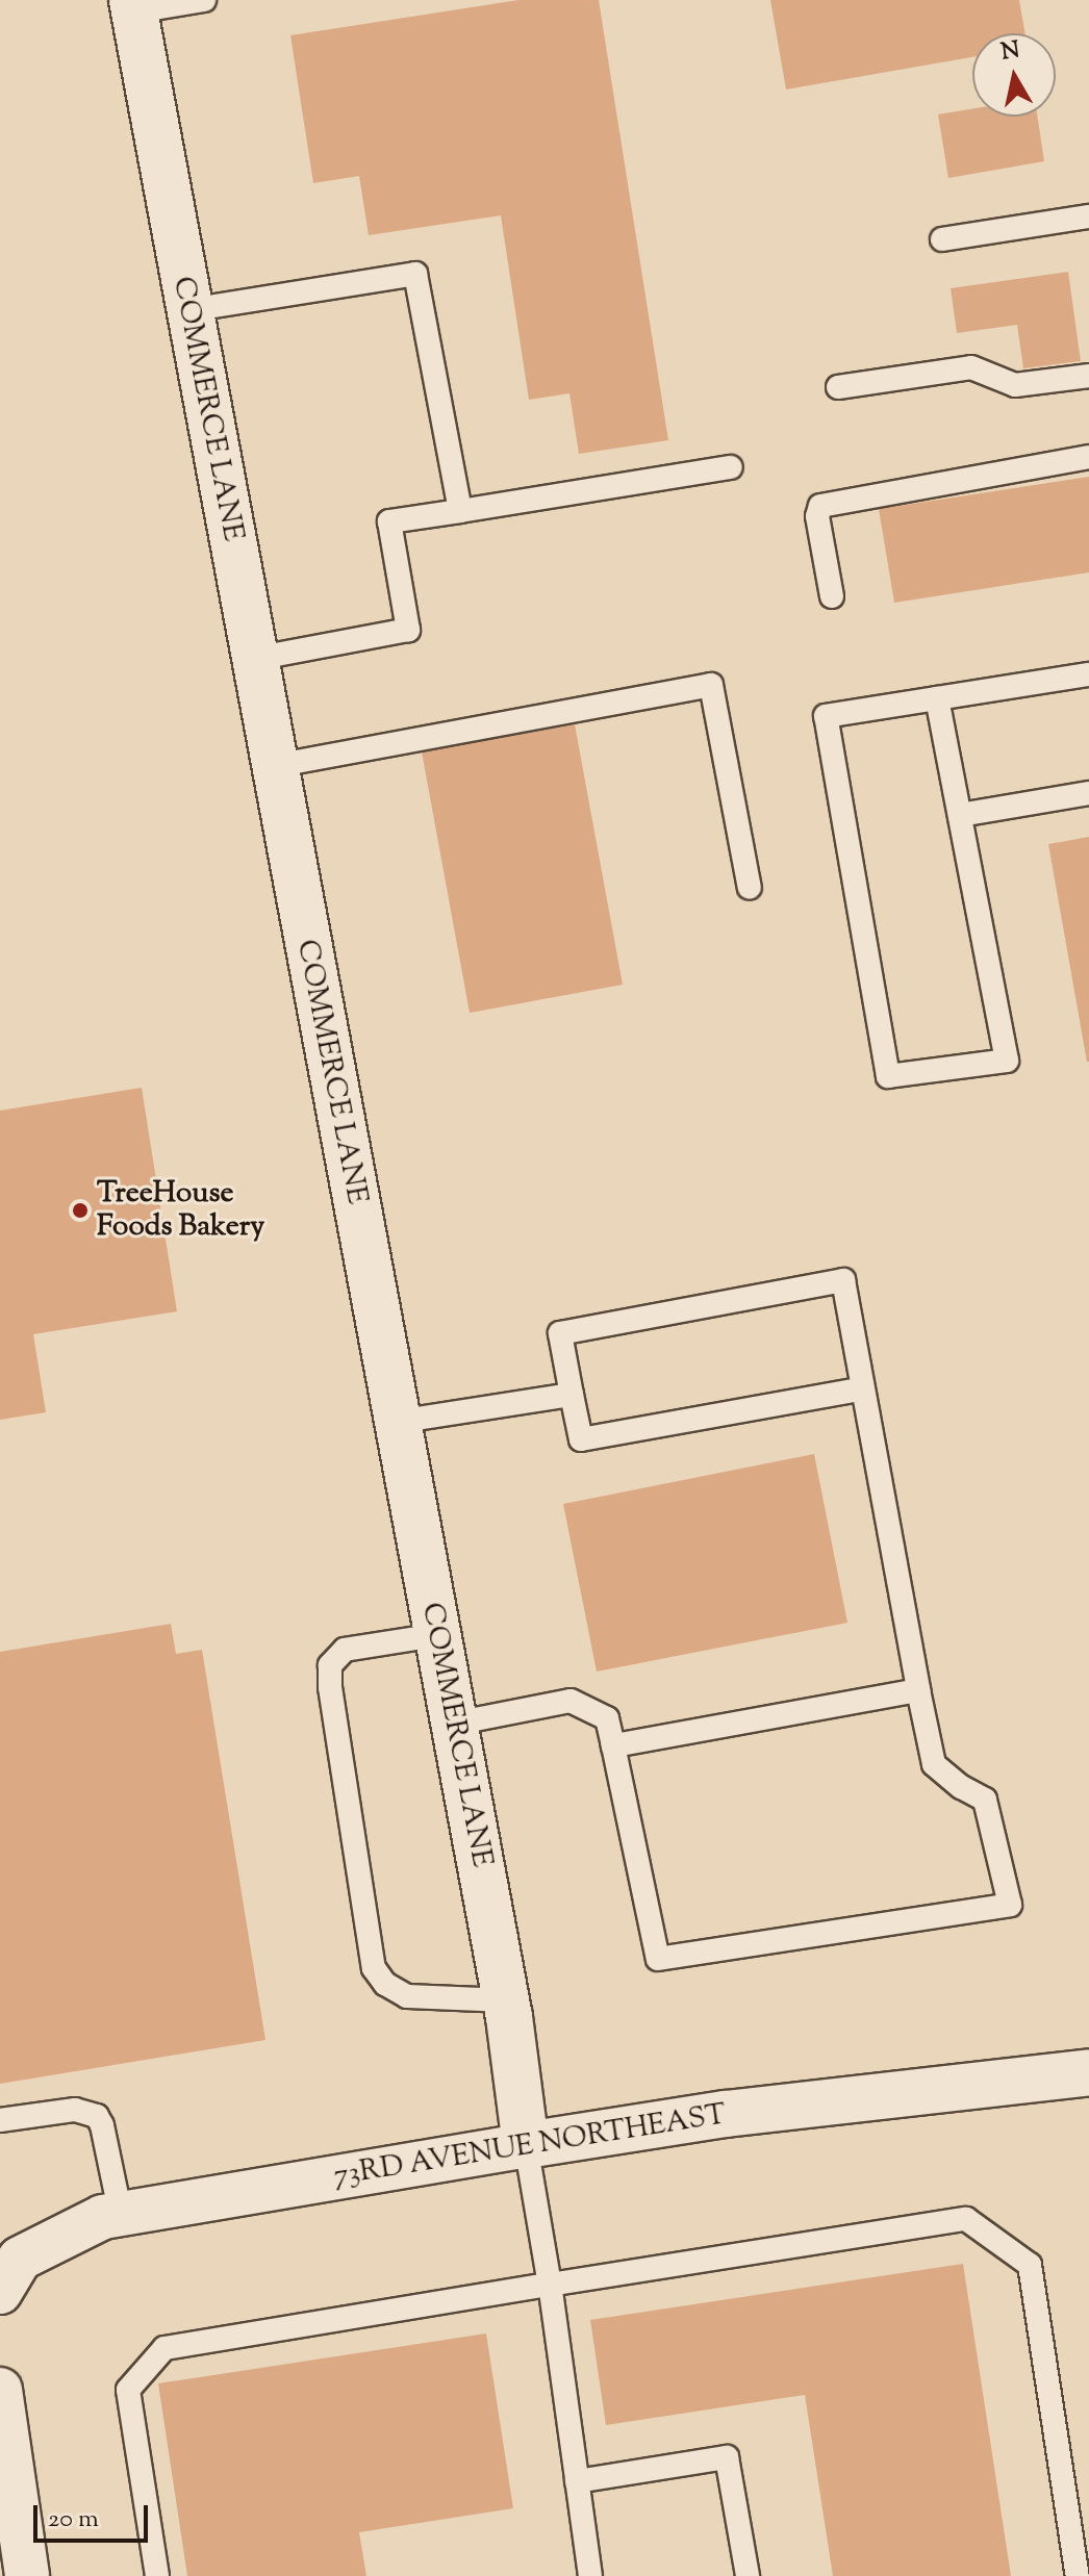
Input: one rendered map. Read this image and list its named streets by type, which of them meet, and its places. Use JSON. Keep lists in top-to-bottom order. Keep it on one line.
{"streets":{"street":["COMMERCE LANE","73RD AVENUE NORTHEAST"]},"crossings":[["COMMERCE LANE","73RD AVENUE NORTHEAST"]],"places":["TreeHouse Foods Bakery"],"scale_bar":"20 m","north":"top"}
